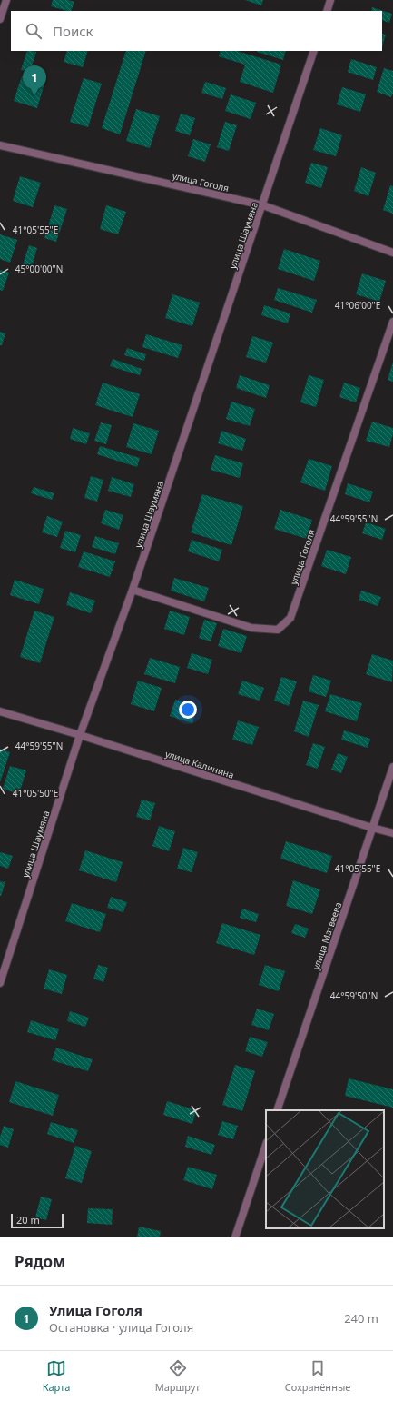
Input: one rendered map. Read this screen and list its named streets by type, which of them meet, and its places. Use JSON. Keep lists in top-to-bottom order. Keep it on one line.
{"streets":{"street":["улица Гоголя","улица Шаумяна","улица Калинина","улица Матвеева"]},"crossings":[["улица Гоголя","улица Шаумяна"],["улица Шаумяна","улица Калинина"],["улица Калинина","улица Матвеева"]],"scale_bar":"20 m","page":{"search":"Поиск","pins":"1","scale":"20 m","heading":"Рядом","list":[{"mark":"1","name":"Улица Гоголя","note":"Остановка · улица Гоголя","value":"240 m"}],"nav":["Карта","Маршрут","Сохранённые"]},"coordinates":["41°05'55\"E","45°00'00\"N","41°06'00\"E","44°59'55\"N","41°05'50\"E","44°59'50\"N"]}
